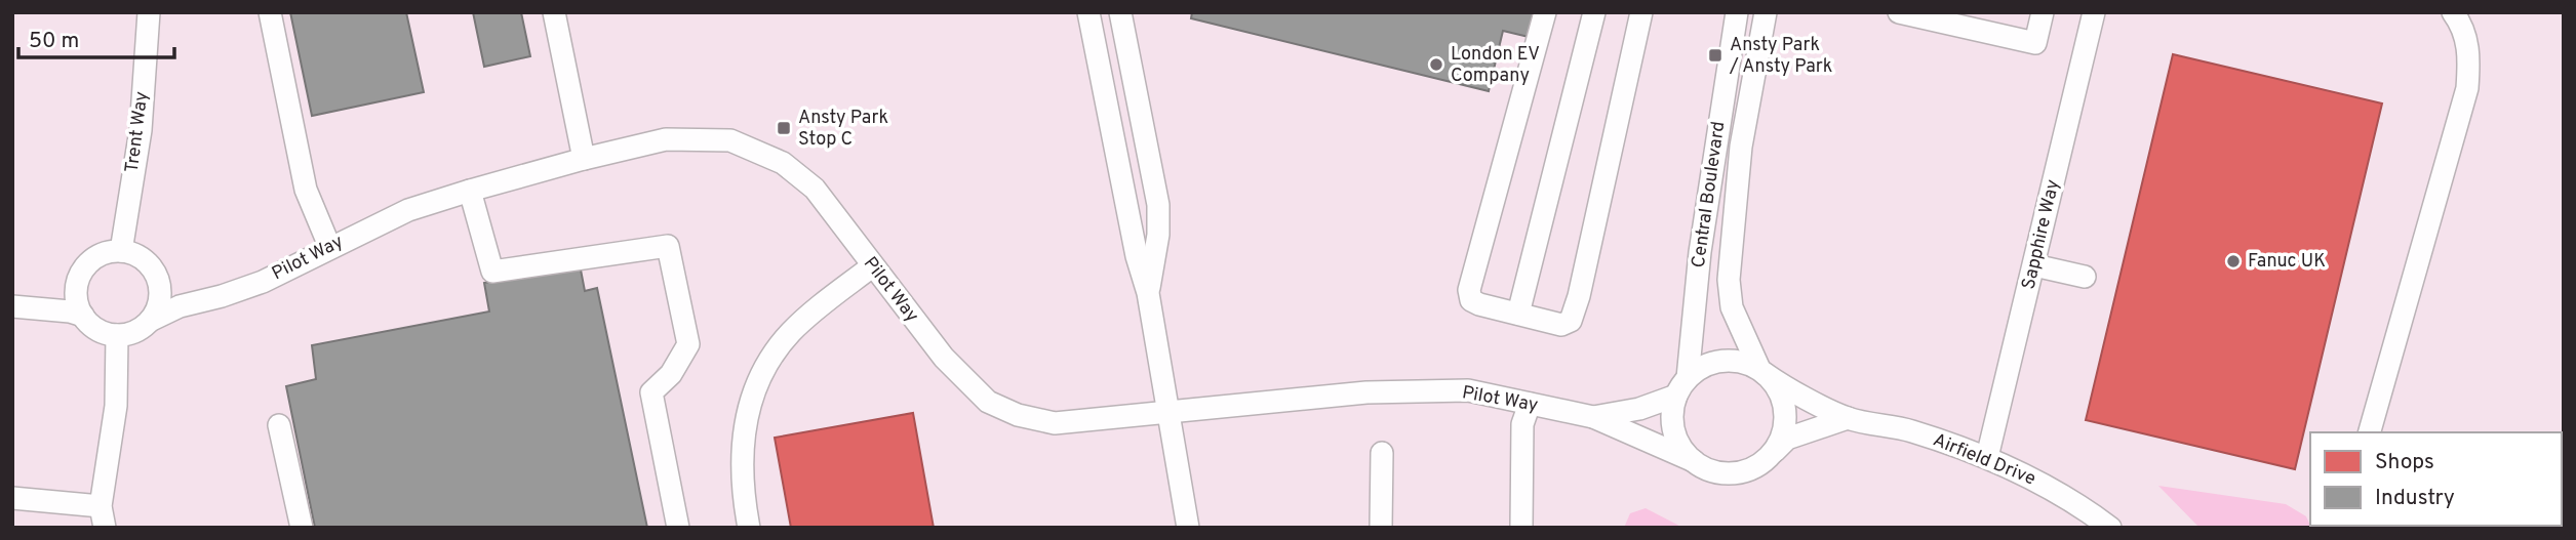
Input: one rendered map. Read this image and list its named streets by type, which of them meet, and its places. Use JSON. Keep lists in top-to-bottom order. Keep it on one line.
{"streets":{"street":["Trent Way","Central Boulevard","Sapphire Way","Pilot Way","Airfield Drive"]},"crossings":[["Trent Way","Pilot Way"],["Central Boulevard","Pilot Way"],["Central Boulevard","Airfield Drive"],["Sapphire Way","Airfield Drive"],["Pilot Way","Airfield Drive"]],"places":{"transit":["Ansty Park / Ansty Park","Ansty Park Stop C"],"other":["London EV Company","Fanuc UK"]},"legend":["Shops","Industry"],"scale_bar":"50 m"}
